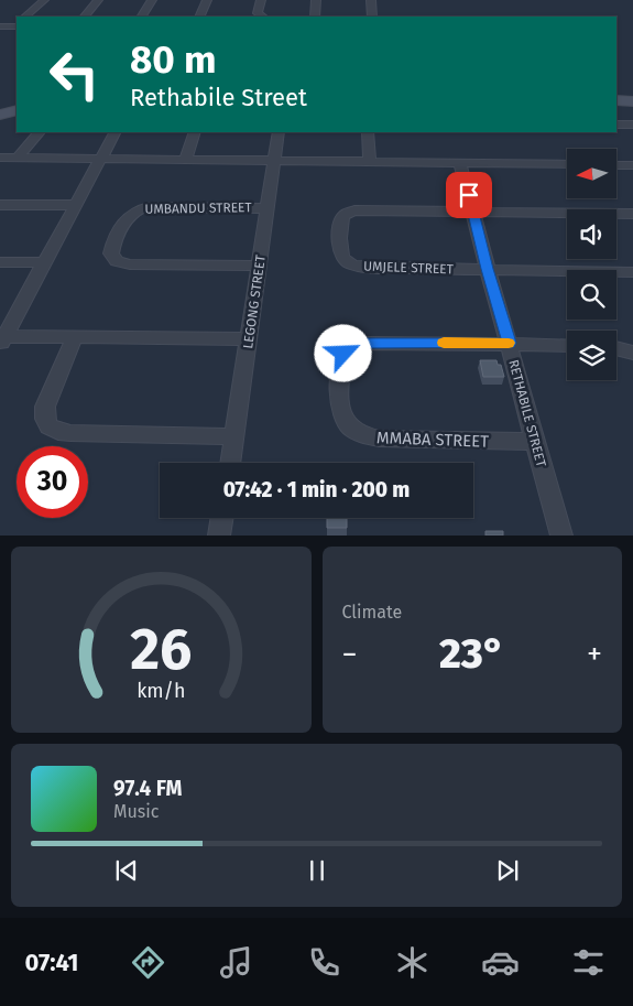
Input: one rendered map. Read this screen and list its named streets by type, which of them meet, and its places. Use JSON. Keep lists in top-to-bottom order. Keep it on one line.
{"streets":{"street":["UMBANDU STREET","UMJELE STREET","LEGONG STREET","RETHABILE STREET","MMABA STREET"]},"crossings":[["UMBANDU STREET","LEGONG STREET"],["UMJELE STREET","RETHABILE STREET"],["RETHABILE STREET","MMABA STREET"]],"north":"left","page":{"turn":["80 m","Rethabile Street"],"limit":"30","trip":"07:42 · 1 min · 200 m","tile":"Climate","heat":["−","23°","+"],"song":["97.4 FM","Music"],"tabs":"07:41","gauge":["26","km/h"]}}
